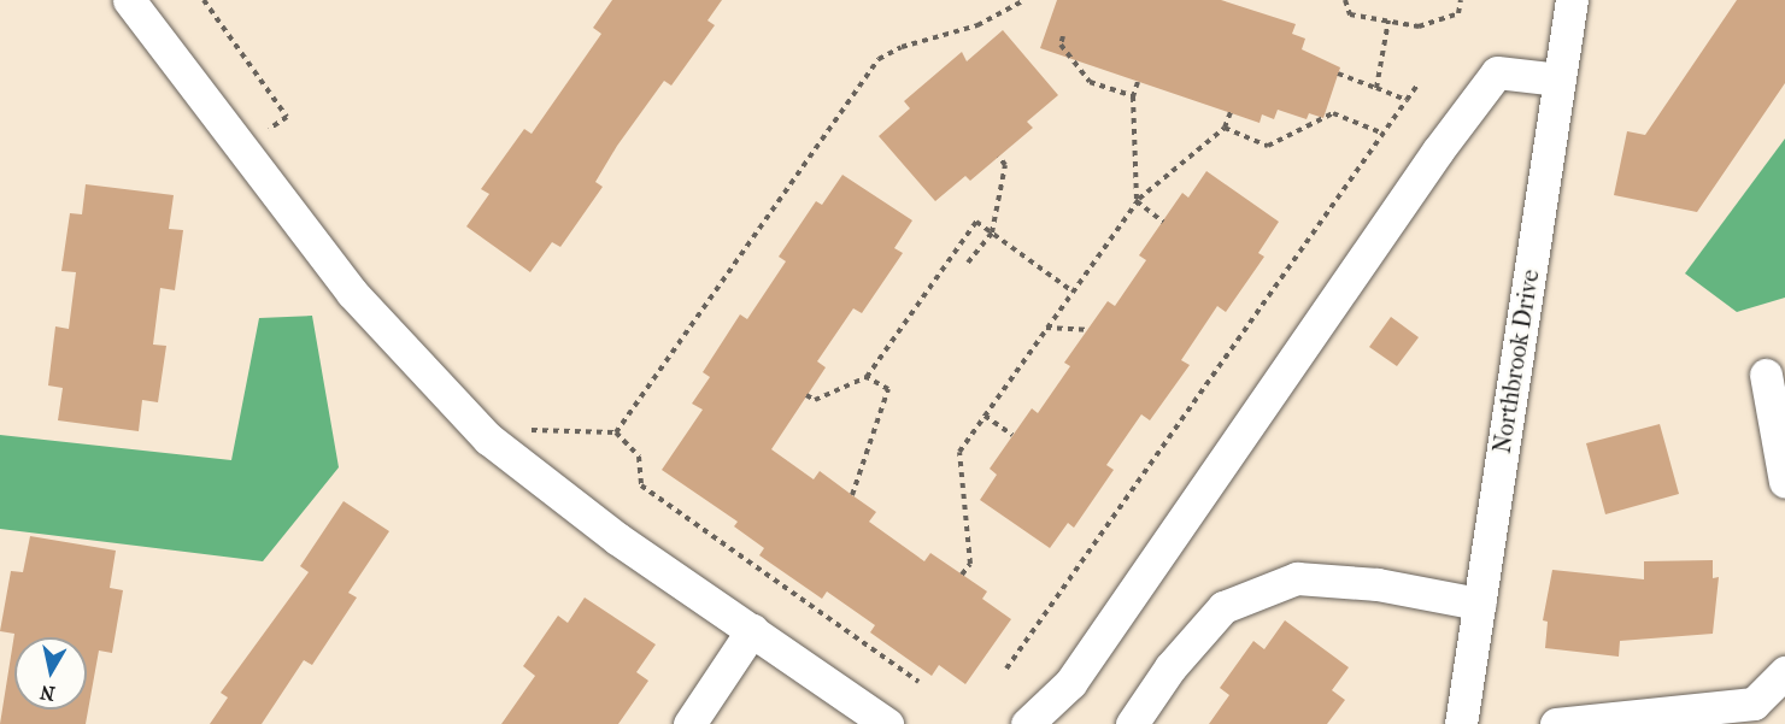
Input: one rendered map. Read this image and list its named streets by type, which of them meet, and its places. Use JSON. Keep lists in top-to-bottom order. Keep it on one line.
{"streets":{"street":["Northbrook Drive"]},"north":"bottom"}
